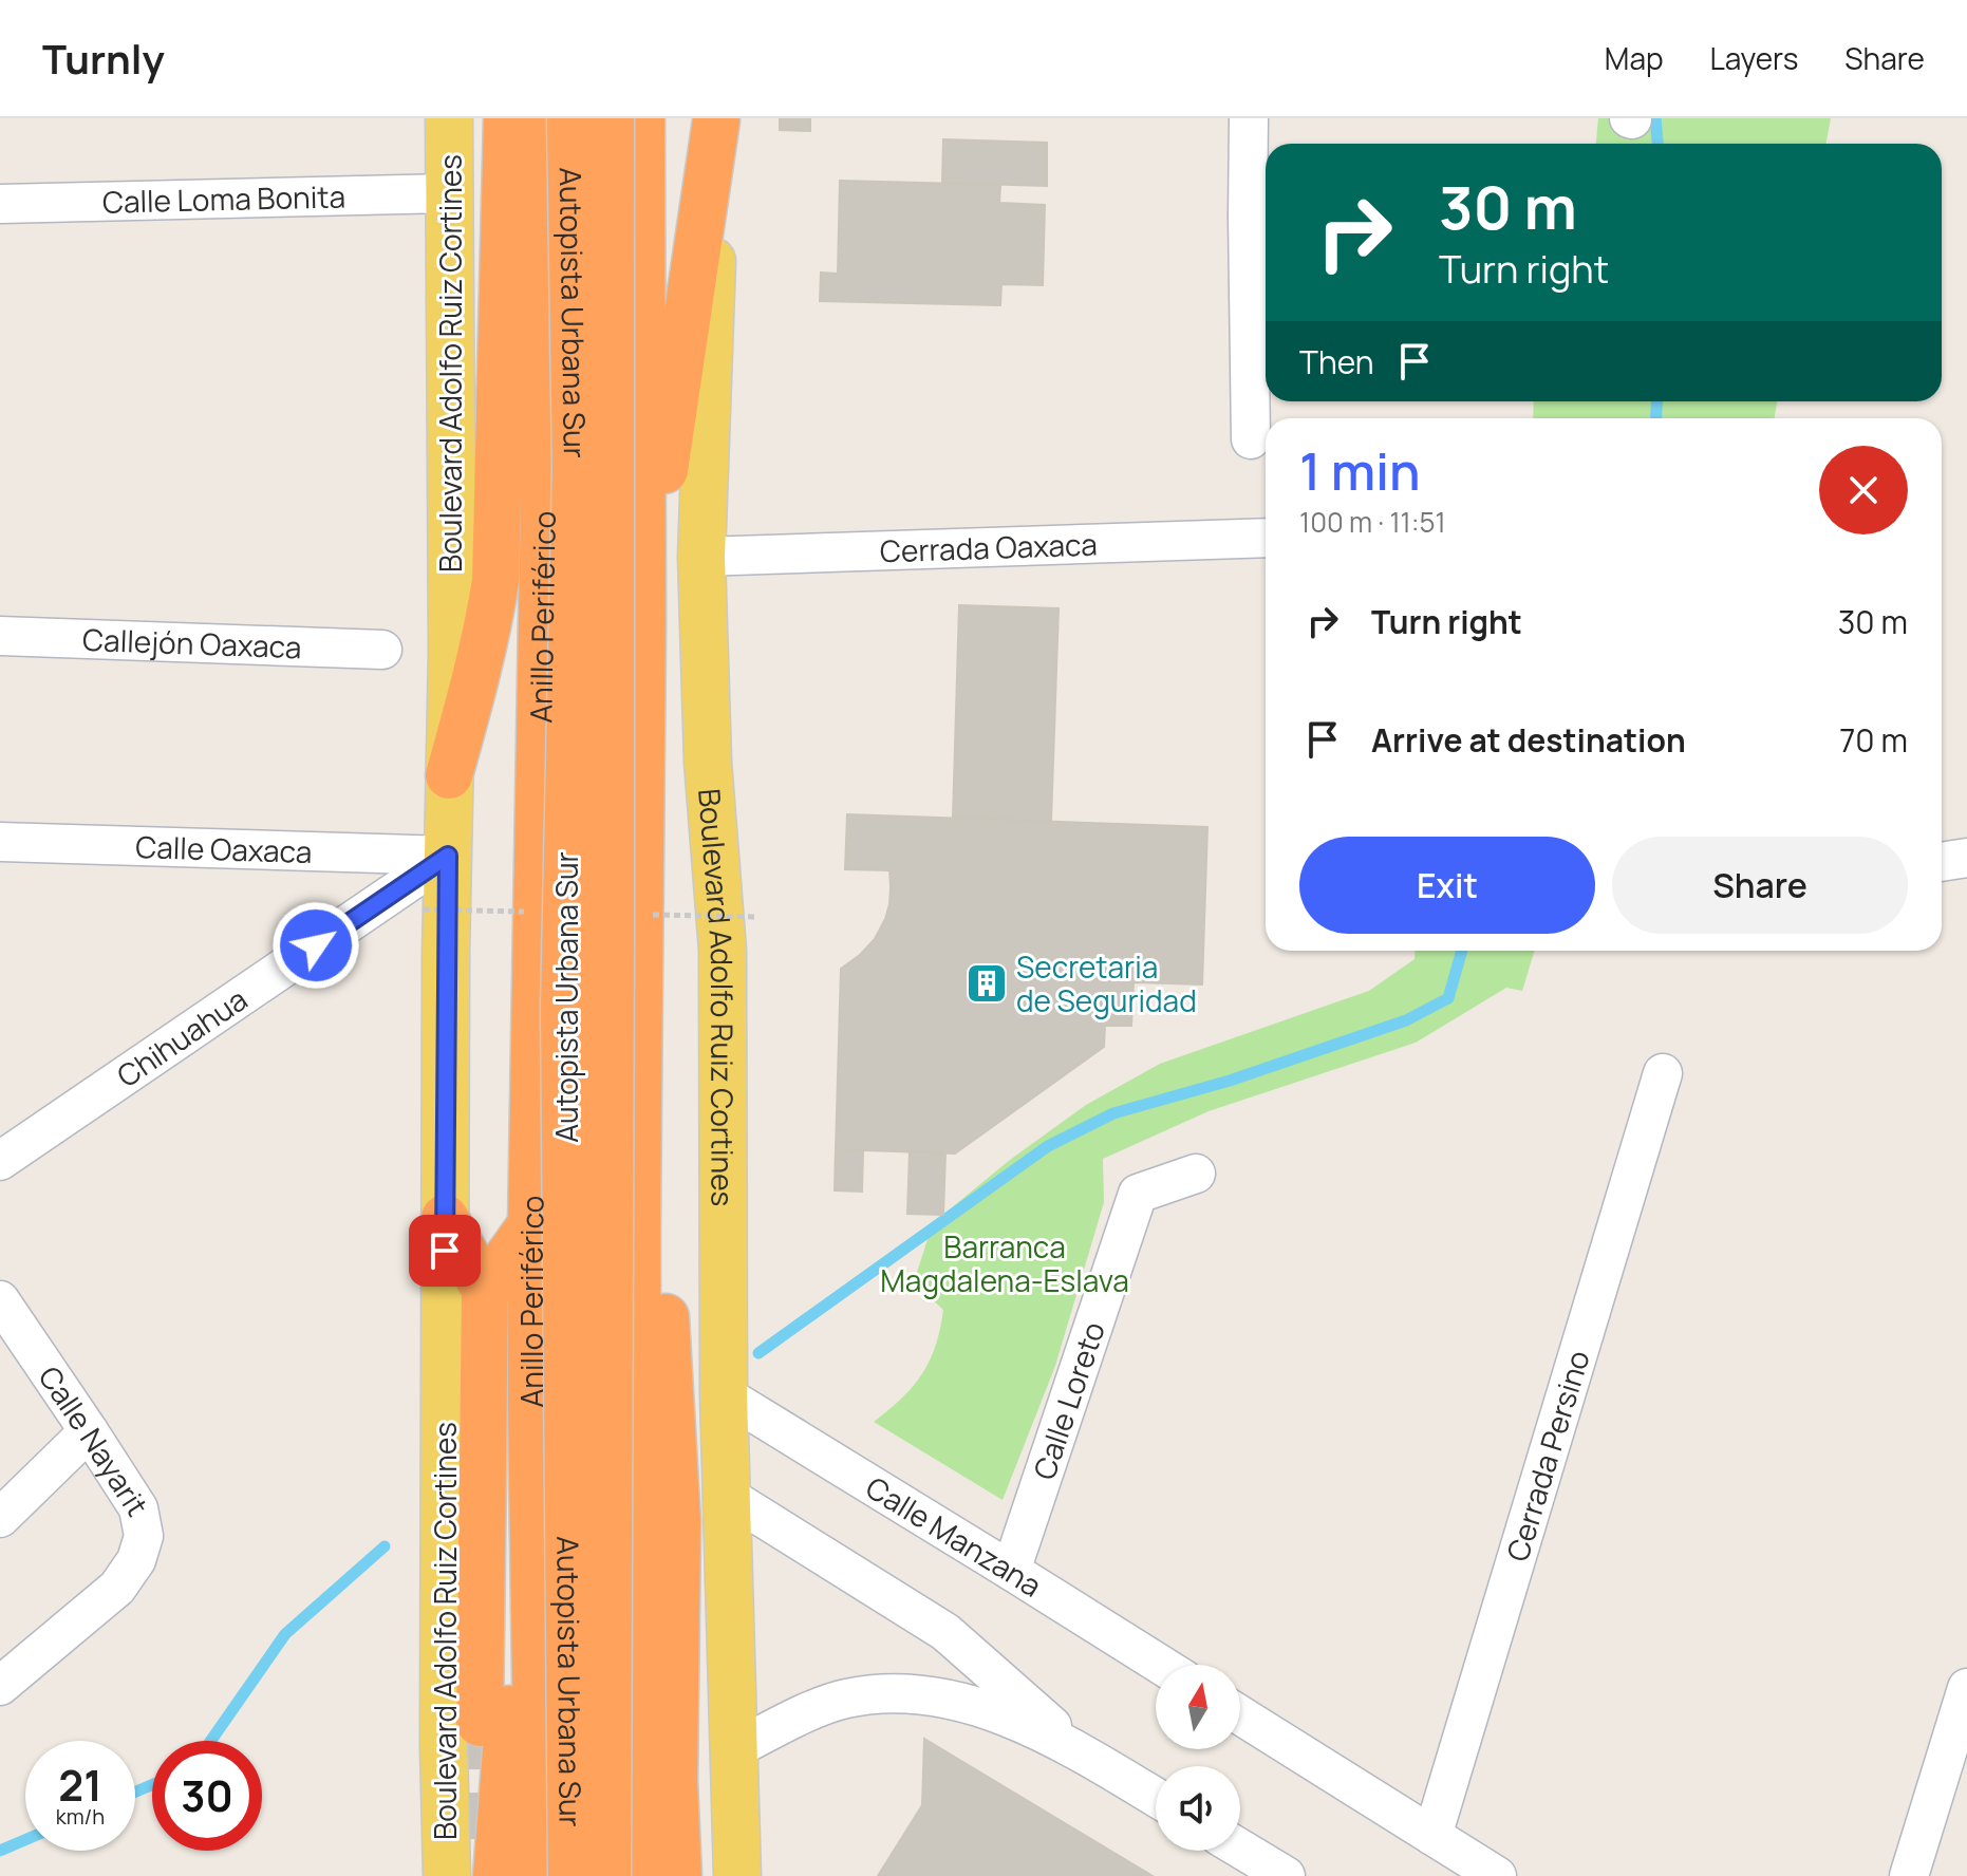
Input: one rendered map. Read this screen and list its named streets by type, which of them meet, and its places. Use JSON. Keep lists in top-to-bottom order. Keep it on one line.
{"streets":{"highway":["Autopista Urbana Sur","Anillo Periférico"],"main road":["Boulevard Adolfo Ruiz Cortines"],"street":["Calle Loma Bonita","Cerrada Oaxaca","Callejón Oaxaca","Calle Oaxaca","Chihuahua","Calle Loreto","Calle Nayarit","Cerrada Persino","Calle Manzana"]},"crossings":[["Calle Loma Bonita","Boulevard Adolfo Ruiz Cortines"],["Boulevard Adolfo Ruiz Cortines","Cerrada Oaxaca"],["Boulevard Adolfo Ruiz Cortines","Calle Oaxaca"],["Boulevard Adolfo Ruiz Cortines","Chihuahua"],["Boulevard Adolfo Ruiz Cortines","Calle Manzana"],["Calle Oaxaca","Chihuahua"],["Calle Loreto","Calle Manzana"]],"parks":["Barranca Magdalena-Eslava"],"places":{"building":["Secretaria de Seguridad"]},"north":"top","page":{"header":"Turnly","nav":["Map","Layers","Share"],"turn":["30 m","Turn right"],"then":"Then","heading":["1 min","100 m · 11:51"],"list":[{"name":"Turn right","value":"30 m"},{"name":"Arrive at destination","value":"70 m"}],"buttons":["Exit","Share"],"speed":"21 km/h","limit":"30"}}
